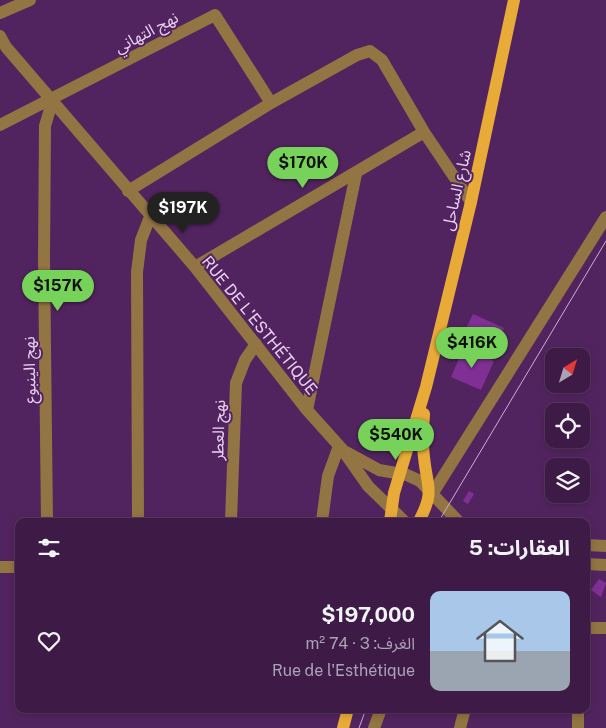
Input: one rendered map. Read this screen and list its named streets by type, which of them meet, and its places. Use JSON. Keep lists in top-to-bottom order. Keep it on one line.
{"streets":{"main road":["شارع الساحل"],"street":["نهج التهاني","RUE DE L'ESTHÉTIQUE","نهج الينبوع","نهج العطر"]},"crossings":[["نهج التهاني","RUE DE L'ESTHÉTIQUE"],["نهج التهاني","نهج الينبوع"],["شارع الساحل","RUE DE L'ESTHÉTIQUE"],["RUE DE L'ESTHÉTIQUE","نهج الينبوع"],["RUE DE L'ESTHÉTIQUE","نهج العطر"]],"north":"top right","page":{"price":["$170K","$197K","$157K","$416K","$540K"],"heading":"العقارات: 5","list":[{"name":"$197,000","note":"الغرف: 3 · 74 m² · Rue de l'Esthétique"}]}}
